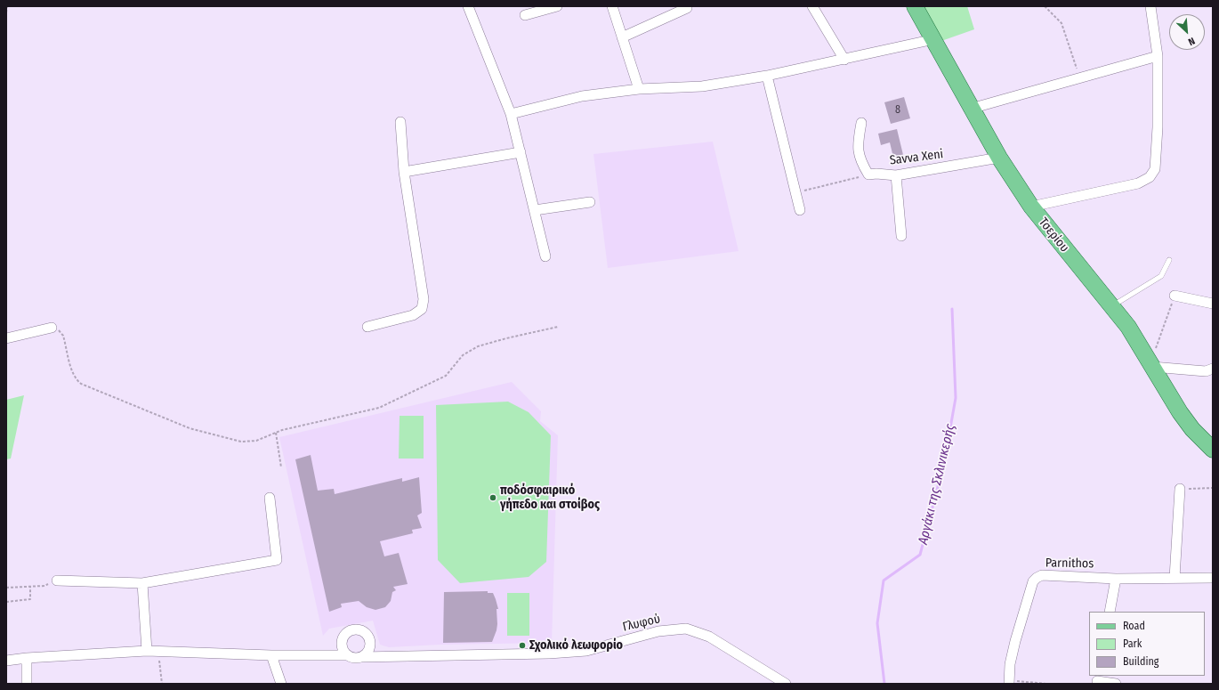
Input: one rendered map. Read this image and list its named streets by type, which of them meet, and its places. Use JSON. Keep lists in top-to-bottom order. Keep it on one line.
{"streets":{"main road":["Τσερίου"],"street":["Savva Xeni","Parnithos","Γλυφού"]},"crossings":[["Savva Xeni","Τσερίου"]],"water":["Αργάκι της Σκλινικερής"],"places":["ποδόσφαιρικό γήπεδο και στοίβος","Σχολικό λεωφορίο"],"house_numbers":["8"],"legend":["Road","Park","Building"],"north":"bottom right"}
